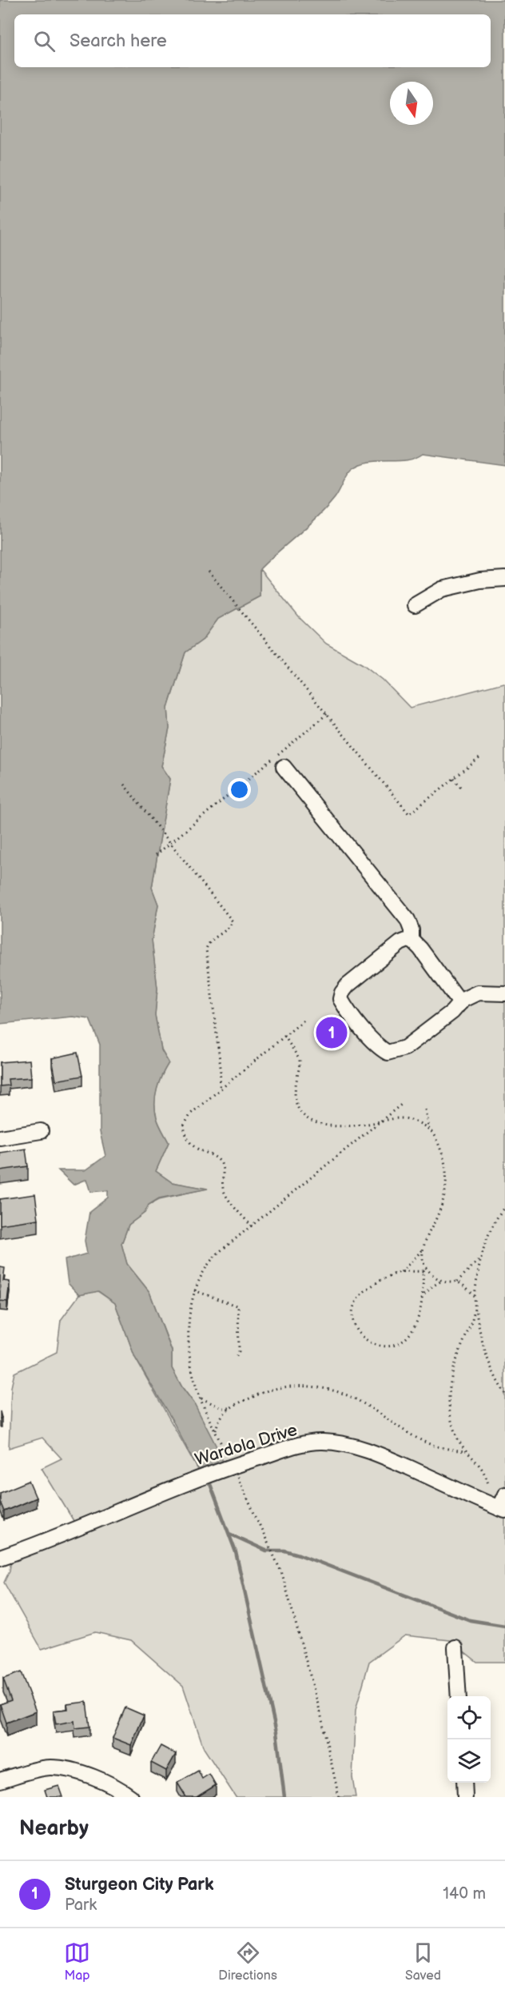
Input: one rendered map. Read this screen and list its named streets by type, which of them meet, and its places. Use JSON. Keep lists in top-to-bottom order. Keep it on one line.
{"streets":{"street":["Wardola Drive"]},"north":"bottom","page":{"search":"Search here","pins":"1","heading":"Nearby","list":[{"mark":"1","name":"Sturgeon City Park","note":"Park","value":"140 m"}],"nav":["Map","Directions","Saved"]}}
